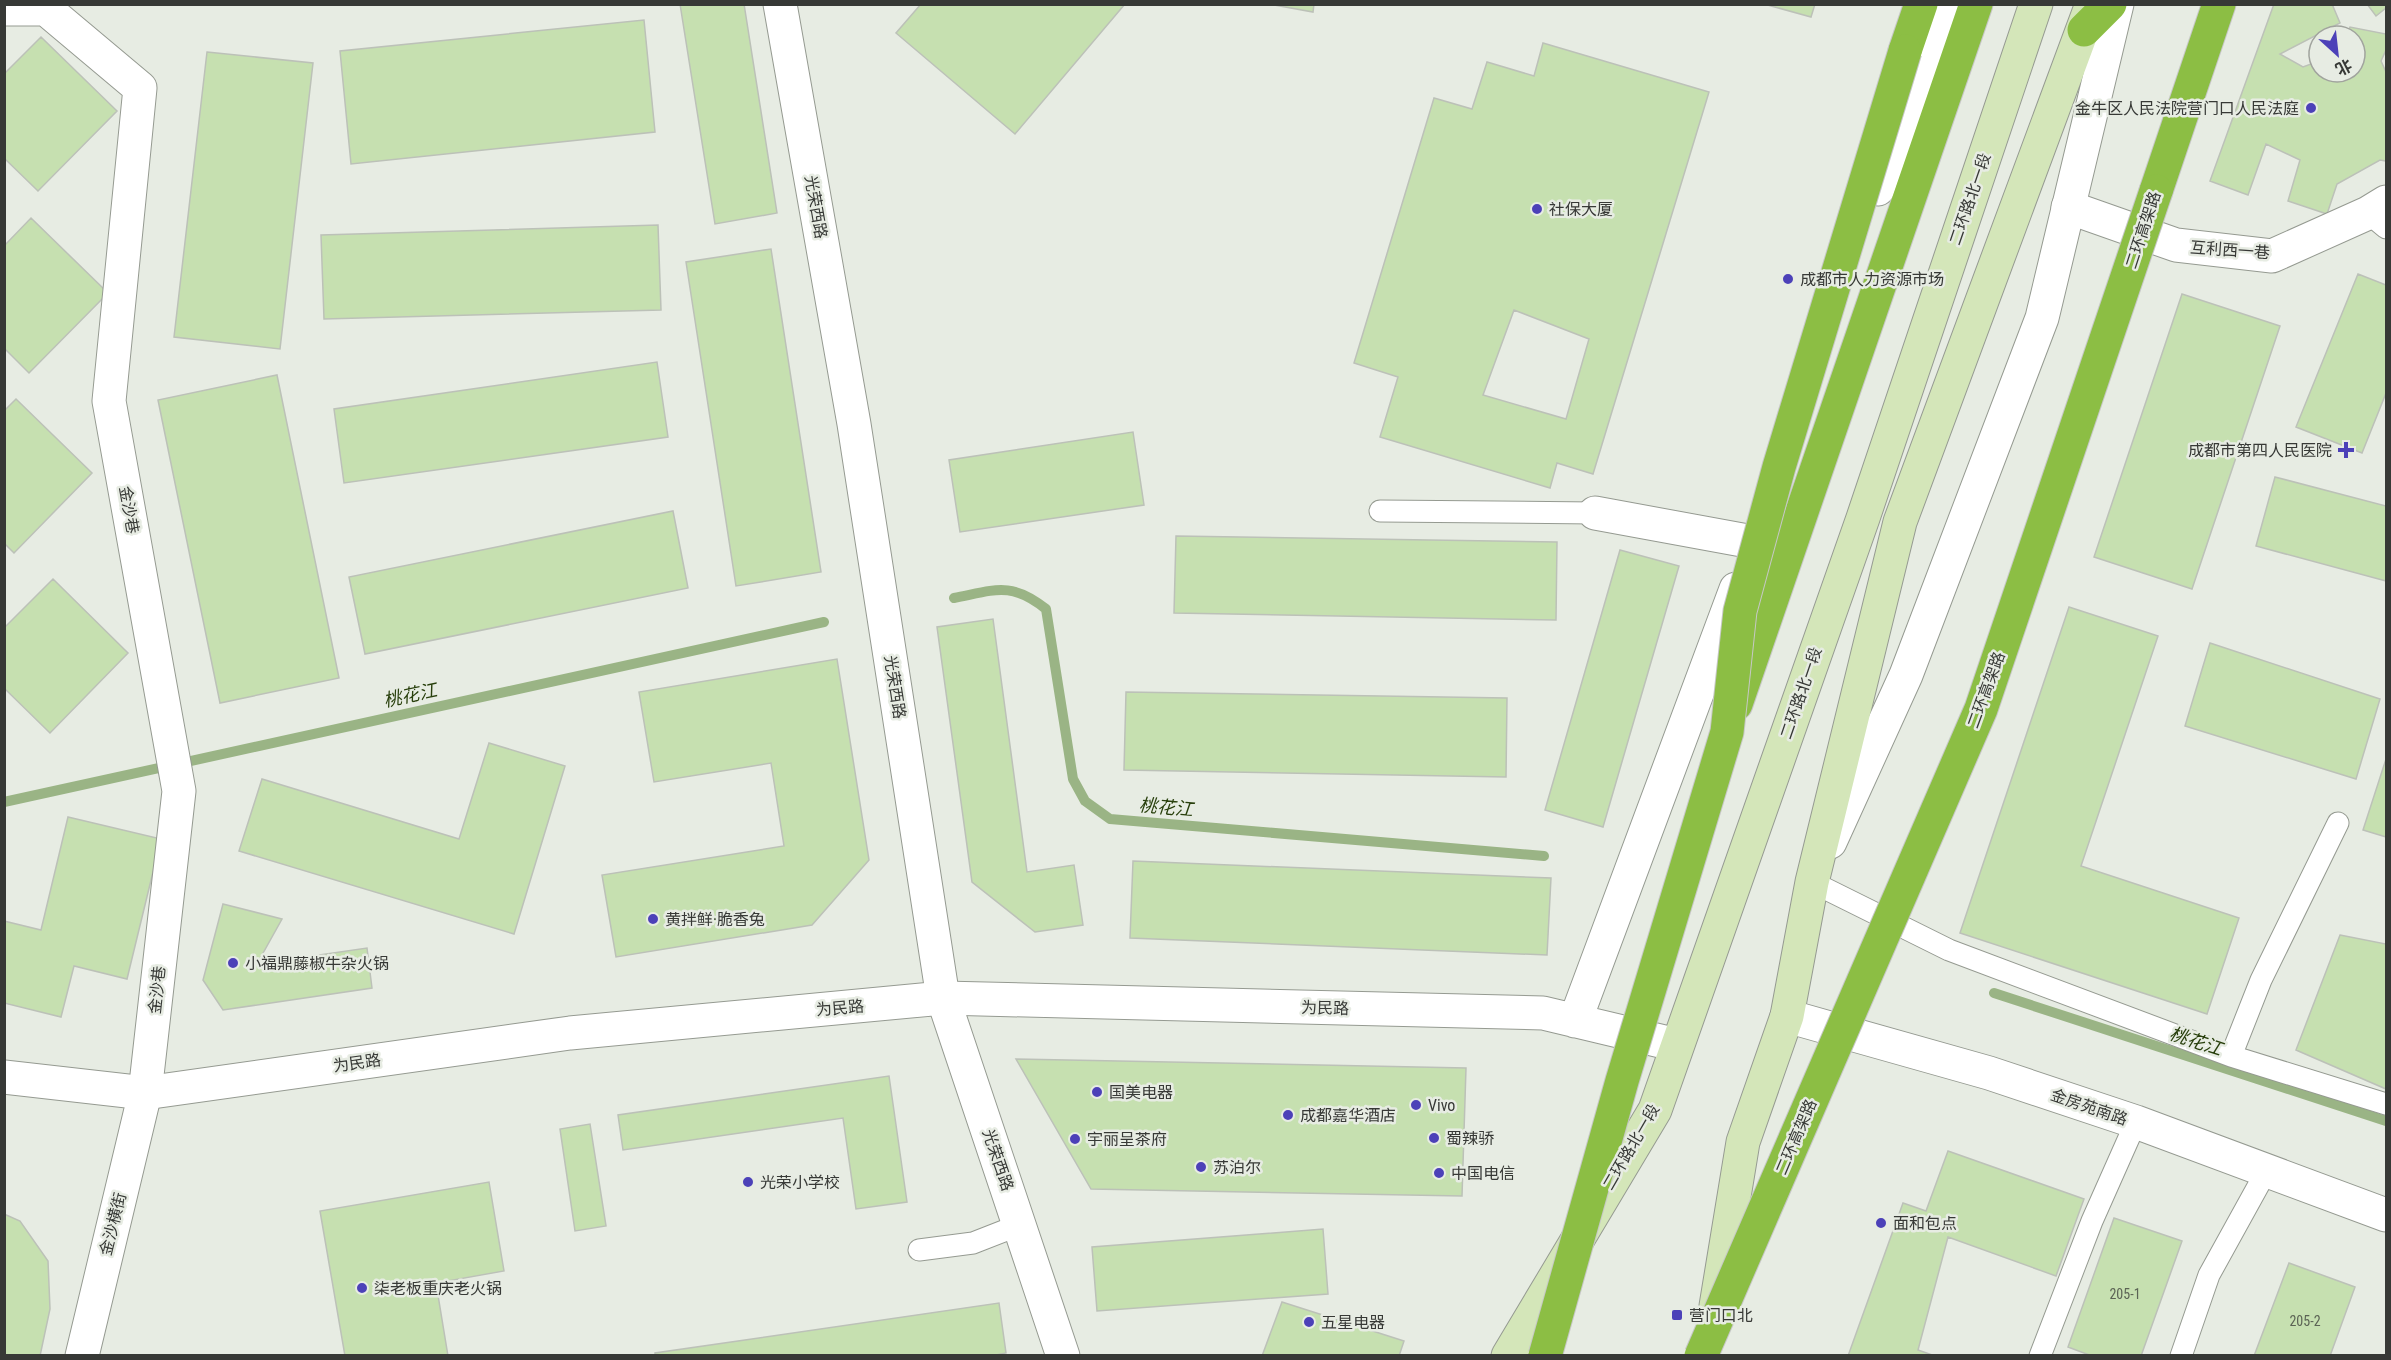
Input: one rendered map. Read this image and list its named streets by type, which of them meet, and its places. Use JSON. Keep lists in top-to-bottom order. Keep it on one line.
{"streets":{"highway":["二环高架路"],"main road":["二环路北一段"],"street":["光荣西路","互利西一巷","金沙巷","为民路","金房苑南路","金沙横街"]},"crossings":[["二环路北一段","为民路"],["光荣西路","为民路"],["金沙巷","为民路"],["金沙巷","金沙横街"],["为民路","金沙横街"]],"water":["桃花江"],"places":{"other":["金牛区人民法院营门口人民法庭","社保大厦","成都市人力资源市场","黄拌鲜·脆香兔","小福鼎藤椒牛杂火锅","国美电器","Vivo","成都嘉华酒店","蜀辣骄","宇丽呈茶府","苏泊尔","中国电信","光荣小学校","面和包点","柒老板重庆老火锅","五星电器"],"health":["成都市第四人民医院"],"transit":["营门口北"]},"house_numbers":["205-1","205-2"],"north":"bottom right"}
